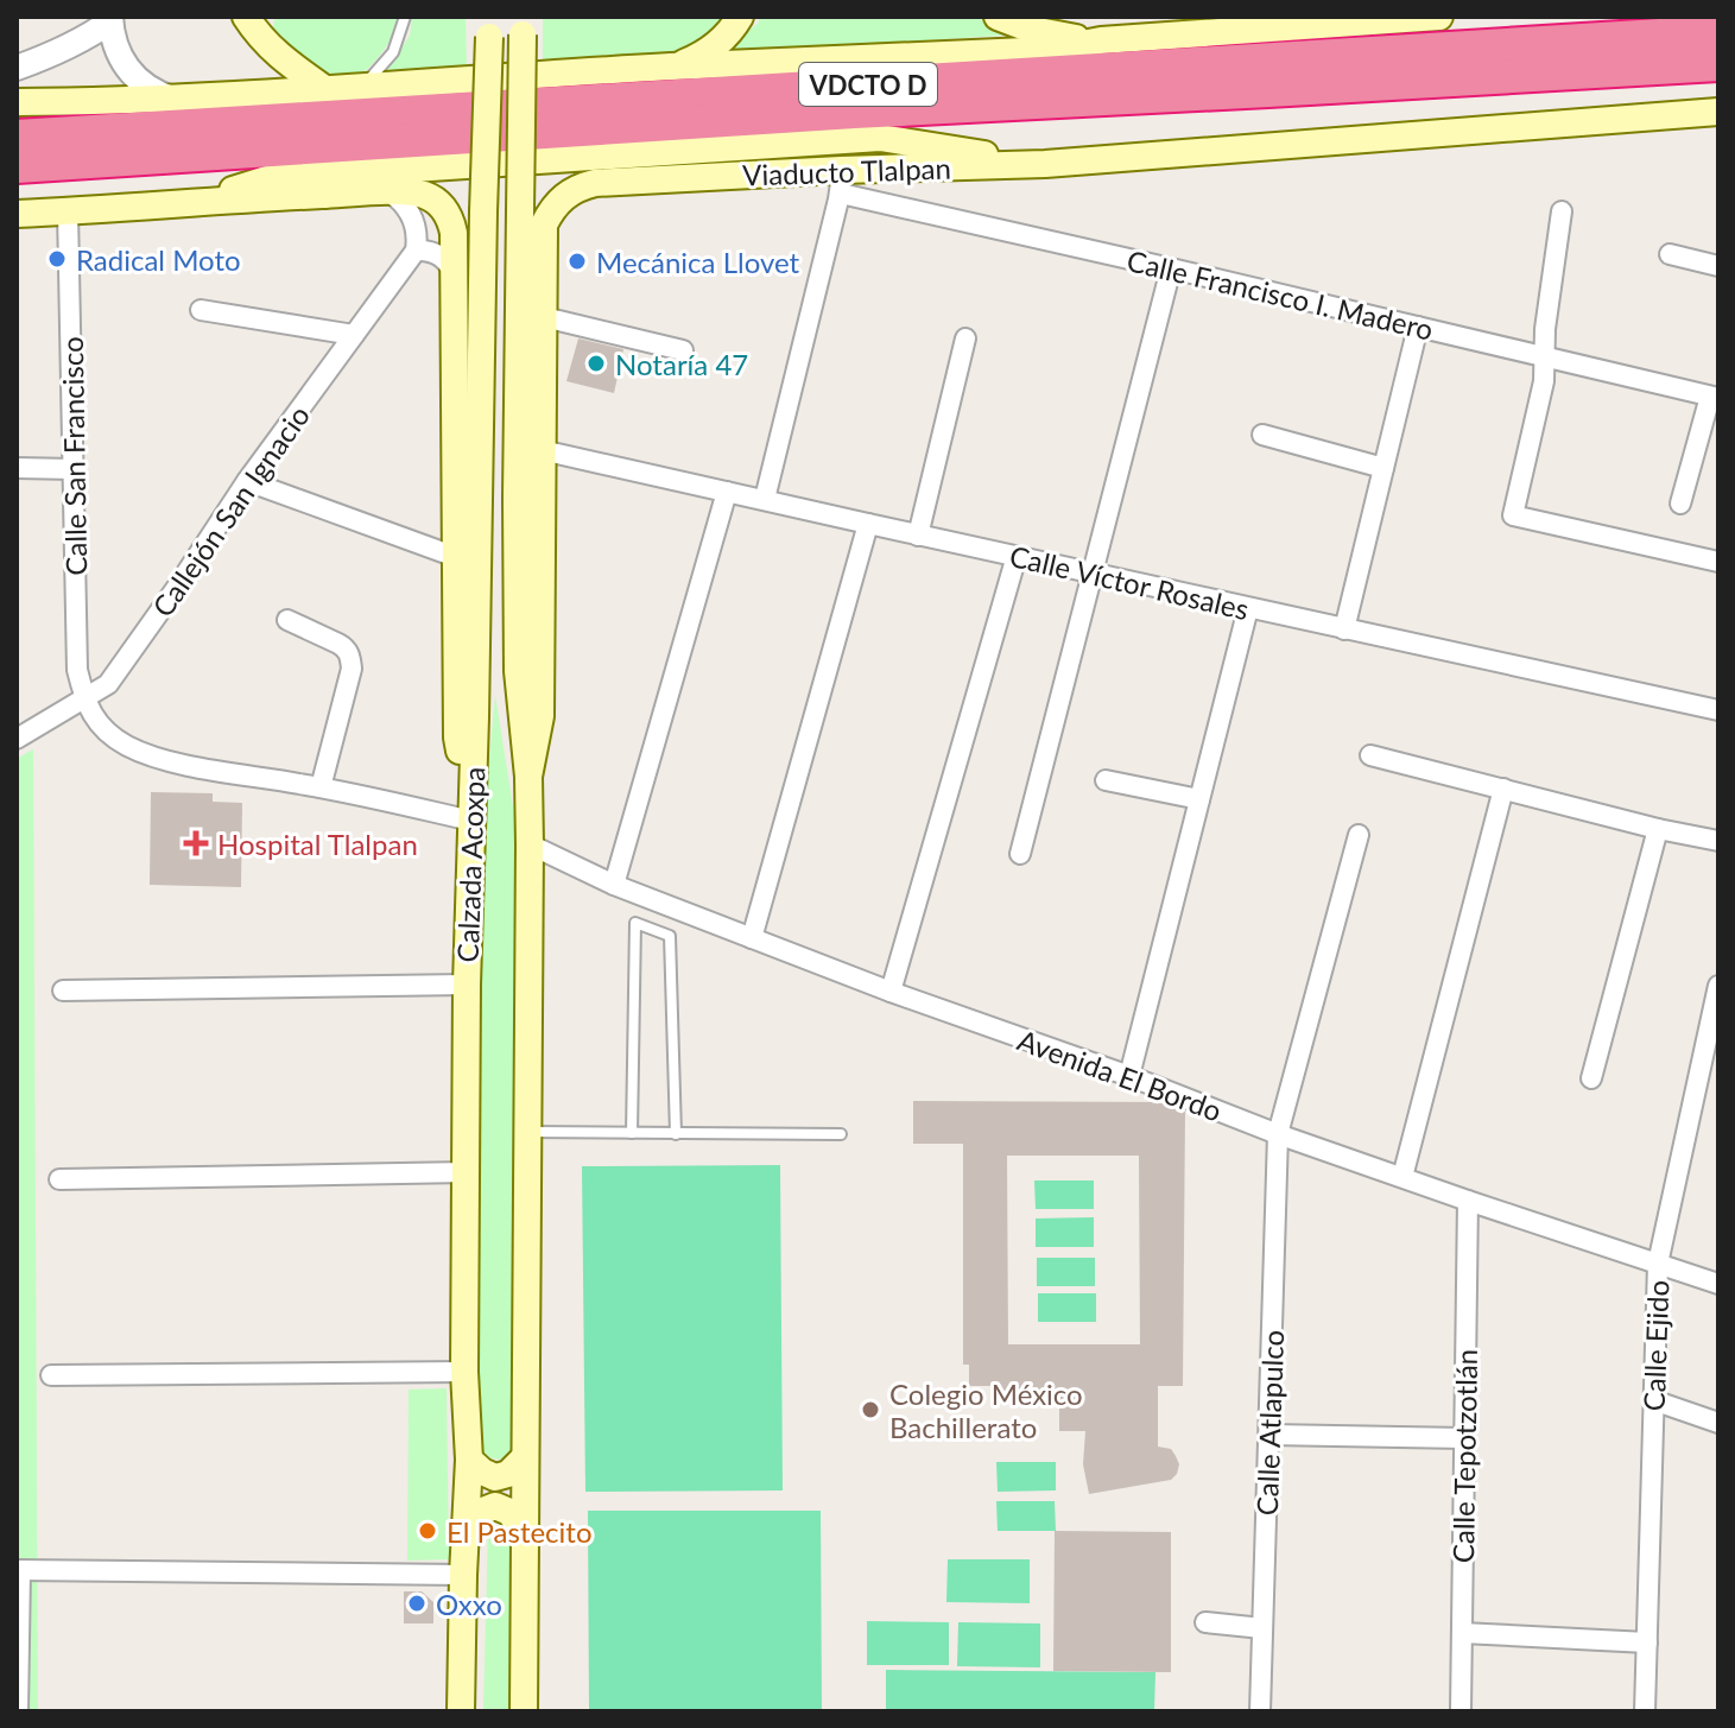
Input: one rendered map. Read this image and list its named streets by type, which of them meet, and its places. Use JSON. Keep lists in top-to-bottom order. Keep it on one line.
{"streets":{"highway":["VDCTO D","Viaducto Tlalpan"],"main road":["Calzada Acoxpa"],"street":["Calle Francisco I. Madero","Calle San Francisco","Callejón San Ignacio","Calle Víctor Rosales","Avenida El Bordo","Calle Ejido","Calle Atlapulco","Calle Tepotzotlán"]},"crossings":[["Viaducto Tlalpan","Calle Francisco I. Madero"],["Viaducto Tlalpan","Calle Víctor Rosales"],["Viaducto Tlalpan","Calzada Acoxpa"],["Calle San Francisco","Callejón San Ignacio"],["Calzada Acoxpa","Avenida El Bordo"],["Avenida El Bordo","Calle Ejido"],["Avenida El Bordo","Calle Atlapulco"],["Avenida El Bordo","Calle Tepotzotlán"]],"places":{"other":["Radical Moto","Mecánica Llovet","Notaría 47","Colegio México Bachillerato","El Pastecito","Oxxo"],"health":["Hospital Tlalpan"]}}
